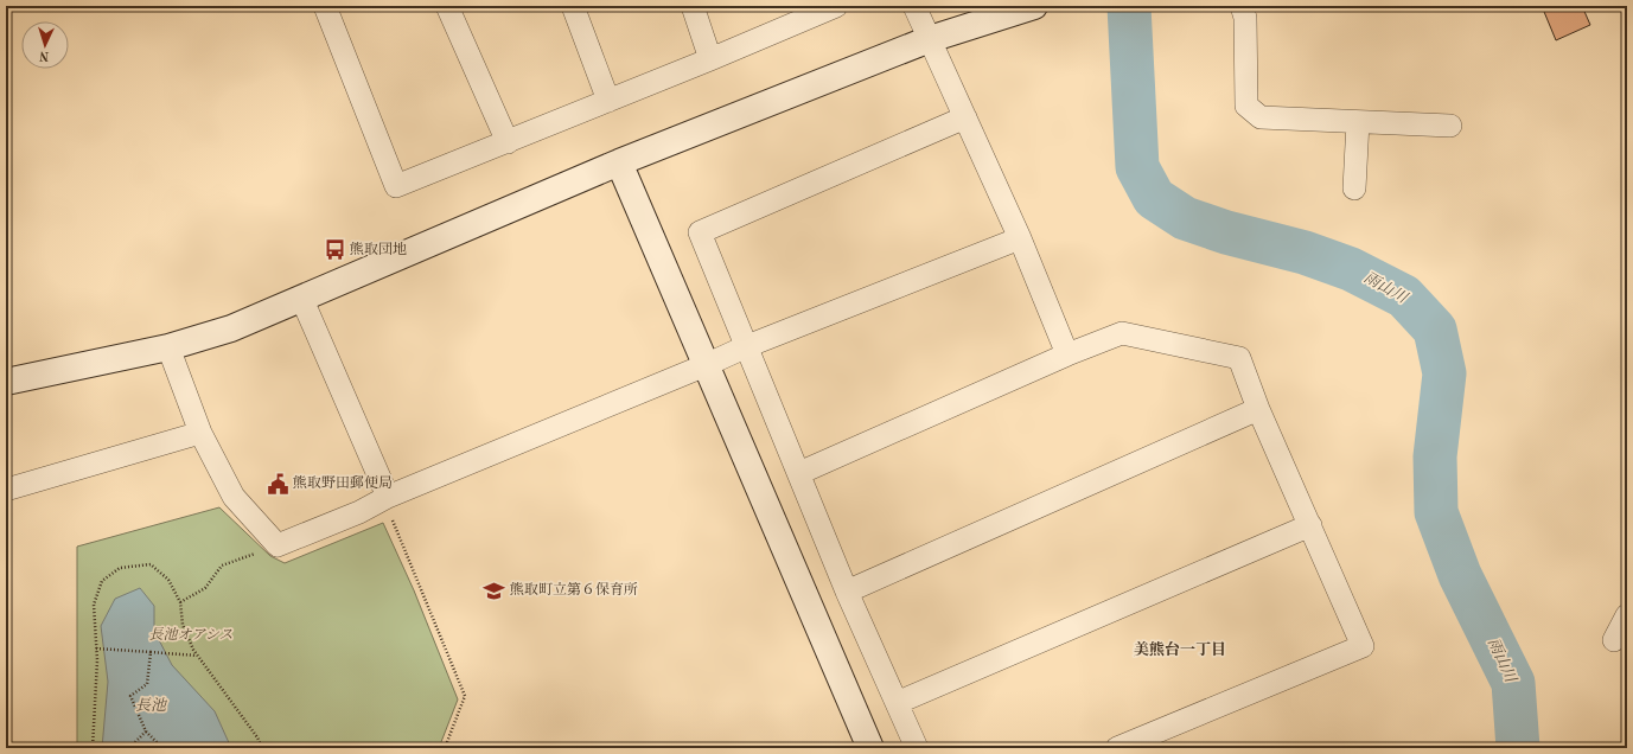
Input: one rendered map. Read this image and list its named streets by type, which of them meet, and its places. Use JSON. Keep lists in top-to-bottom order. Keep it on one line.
{"districts":["美熊台一丁目"],"water":["雨山川","長池"],"parks":["長池オアシス"],"places":{"bus stop":["熊取団地"],"public building":["熊取野田郵便局"],"school or university":["熊取町立第６保育所"]},"north":"bottom"}
